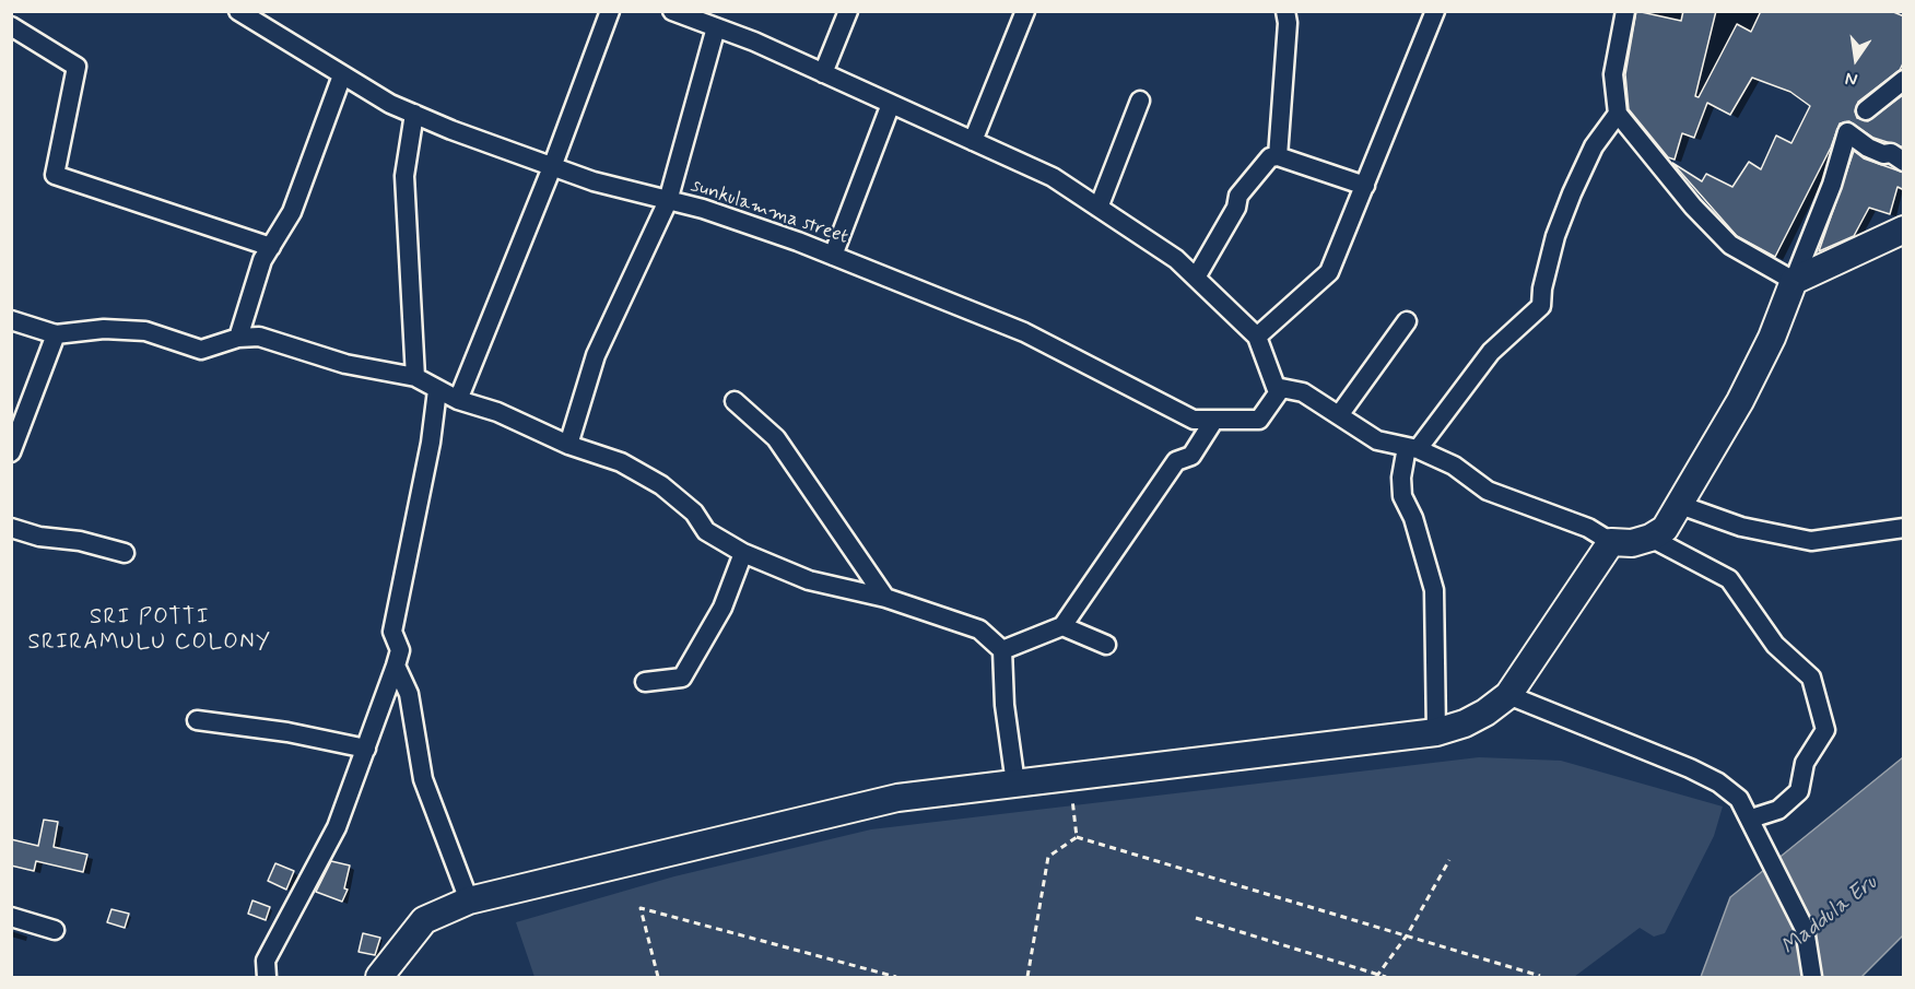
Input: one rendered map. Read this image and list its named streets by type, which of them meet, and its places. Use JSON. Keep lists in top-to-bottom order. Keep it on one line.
{"streets":{"street":["sunkulamma street"]},"districts":["SRI POTTI SRIRAMULU COLONY"],"water":["Maddula Eru"],"north":"bottom"}
